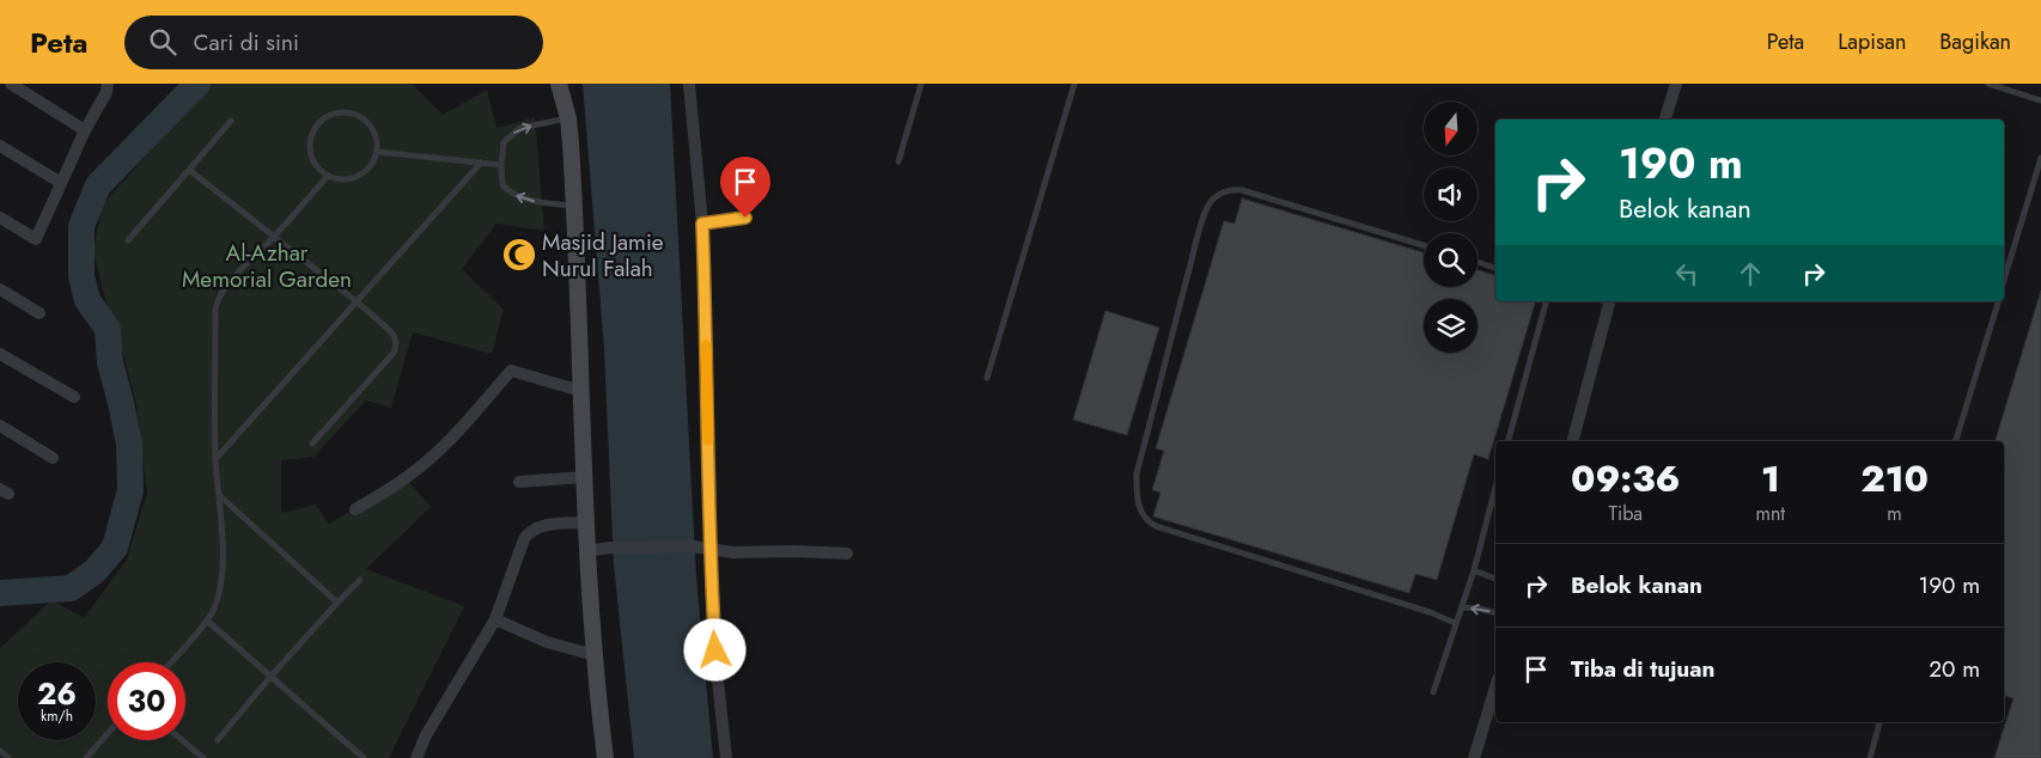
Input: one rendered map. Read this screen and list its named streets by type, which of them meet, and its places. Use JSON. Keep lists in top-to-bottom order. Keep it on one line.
{"parks":["Al-Azhar Memorial Garden"],"places":{"mosque":["Masjid Jamie Nurul Falah"]},"north":"bottom","page":{"header":"Peta","search":"Cari di sini","nav":["Peta","Lapisan","Bagikan"],"turn":["190 m","Belok kanan"],"eta":["09:36","Tiba","1","mnt","210","m"],"list":[{"name":"Belok kanan","value":"190 m"},{"name":"Tiba di tujuan","value":"20 m"}],"speed":"26 km/h","limit":"30"}}
